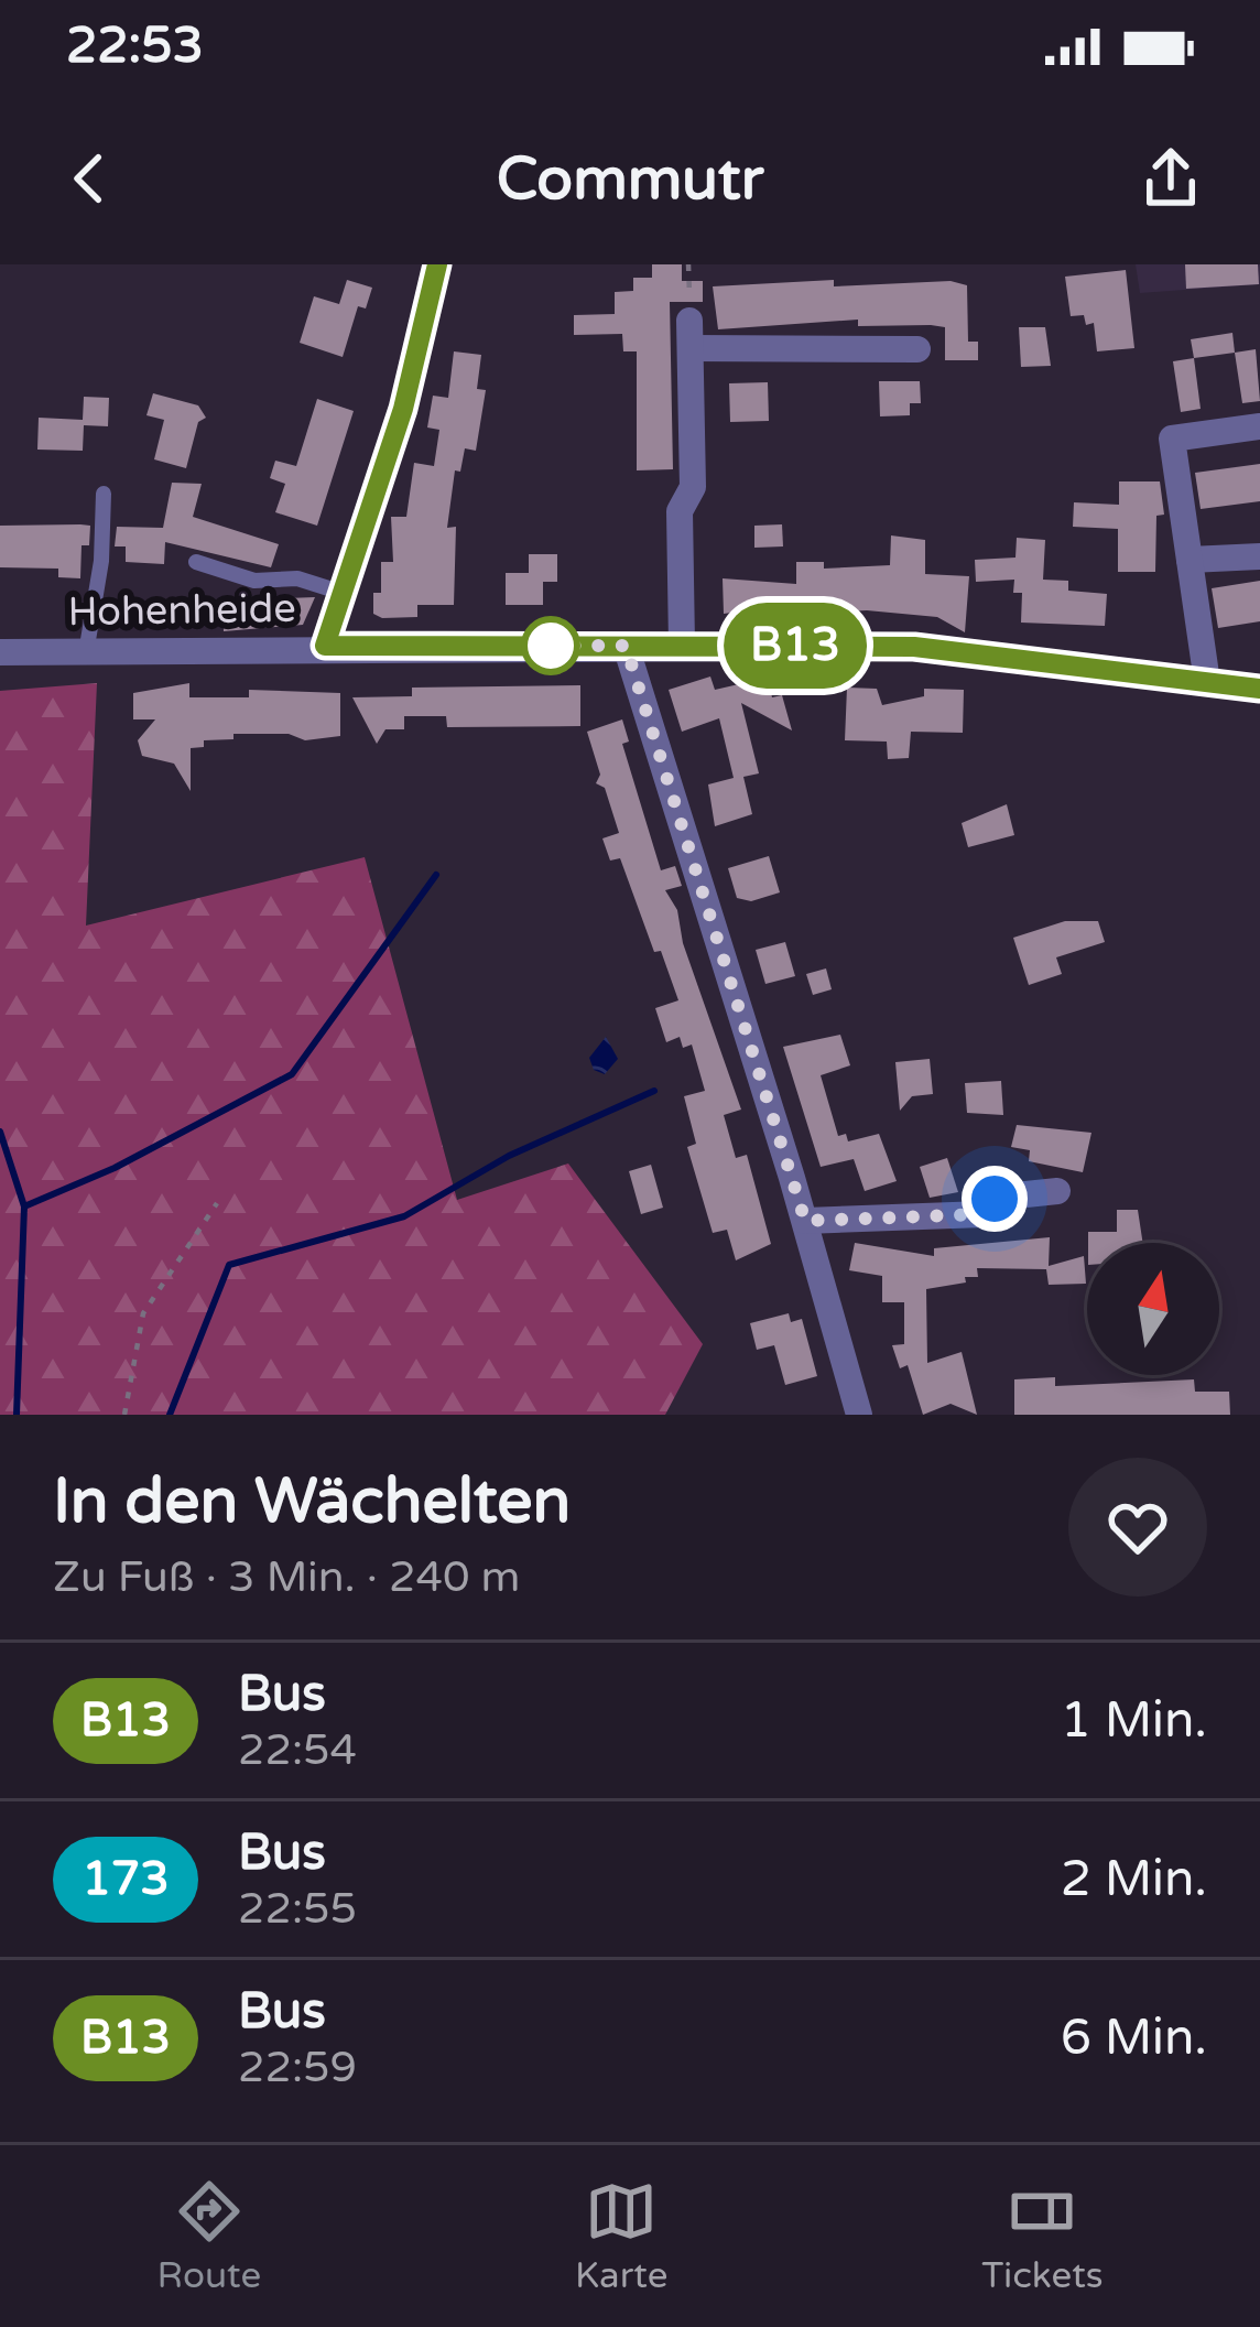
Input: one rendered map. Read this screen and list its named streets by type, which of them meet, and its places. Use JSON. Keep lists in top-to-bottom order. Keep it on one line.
{"streets":{"street":["Hohenheide"]},"lines":["bus line B13"],"north":"top","page":{"status":"22:53","header":"Commutr","on_map":"B13","heading":["In den Wächelten","Zu Fuß · 3 Min. · 240 m"],"list":[{"mark":"B13","name":"Bus","note":"22:54","value":"1 Min."},{"mark":"173","name":"Bus","note":"22:55","value":"2 Min."},{"mark":"B13","name":"Bus","note":"22:59","value":"6 Min."}],"tabs":["Route","Karte","Tickets"]}}
